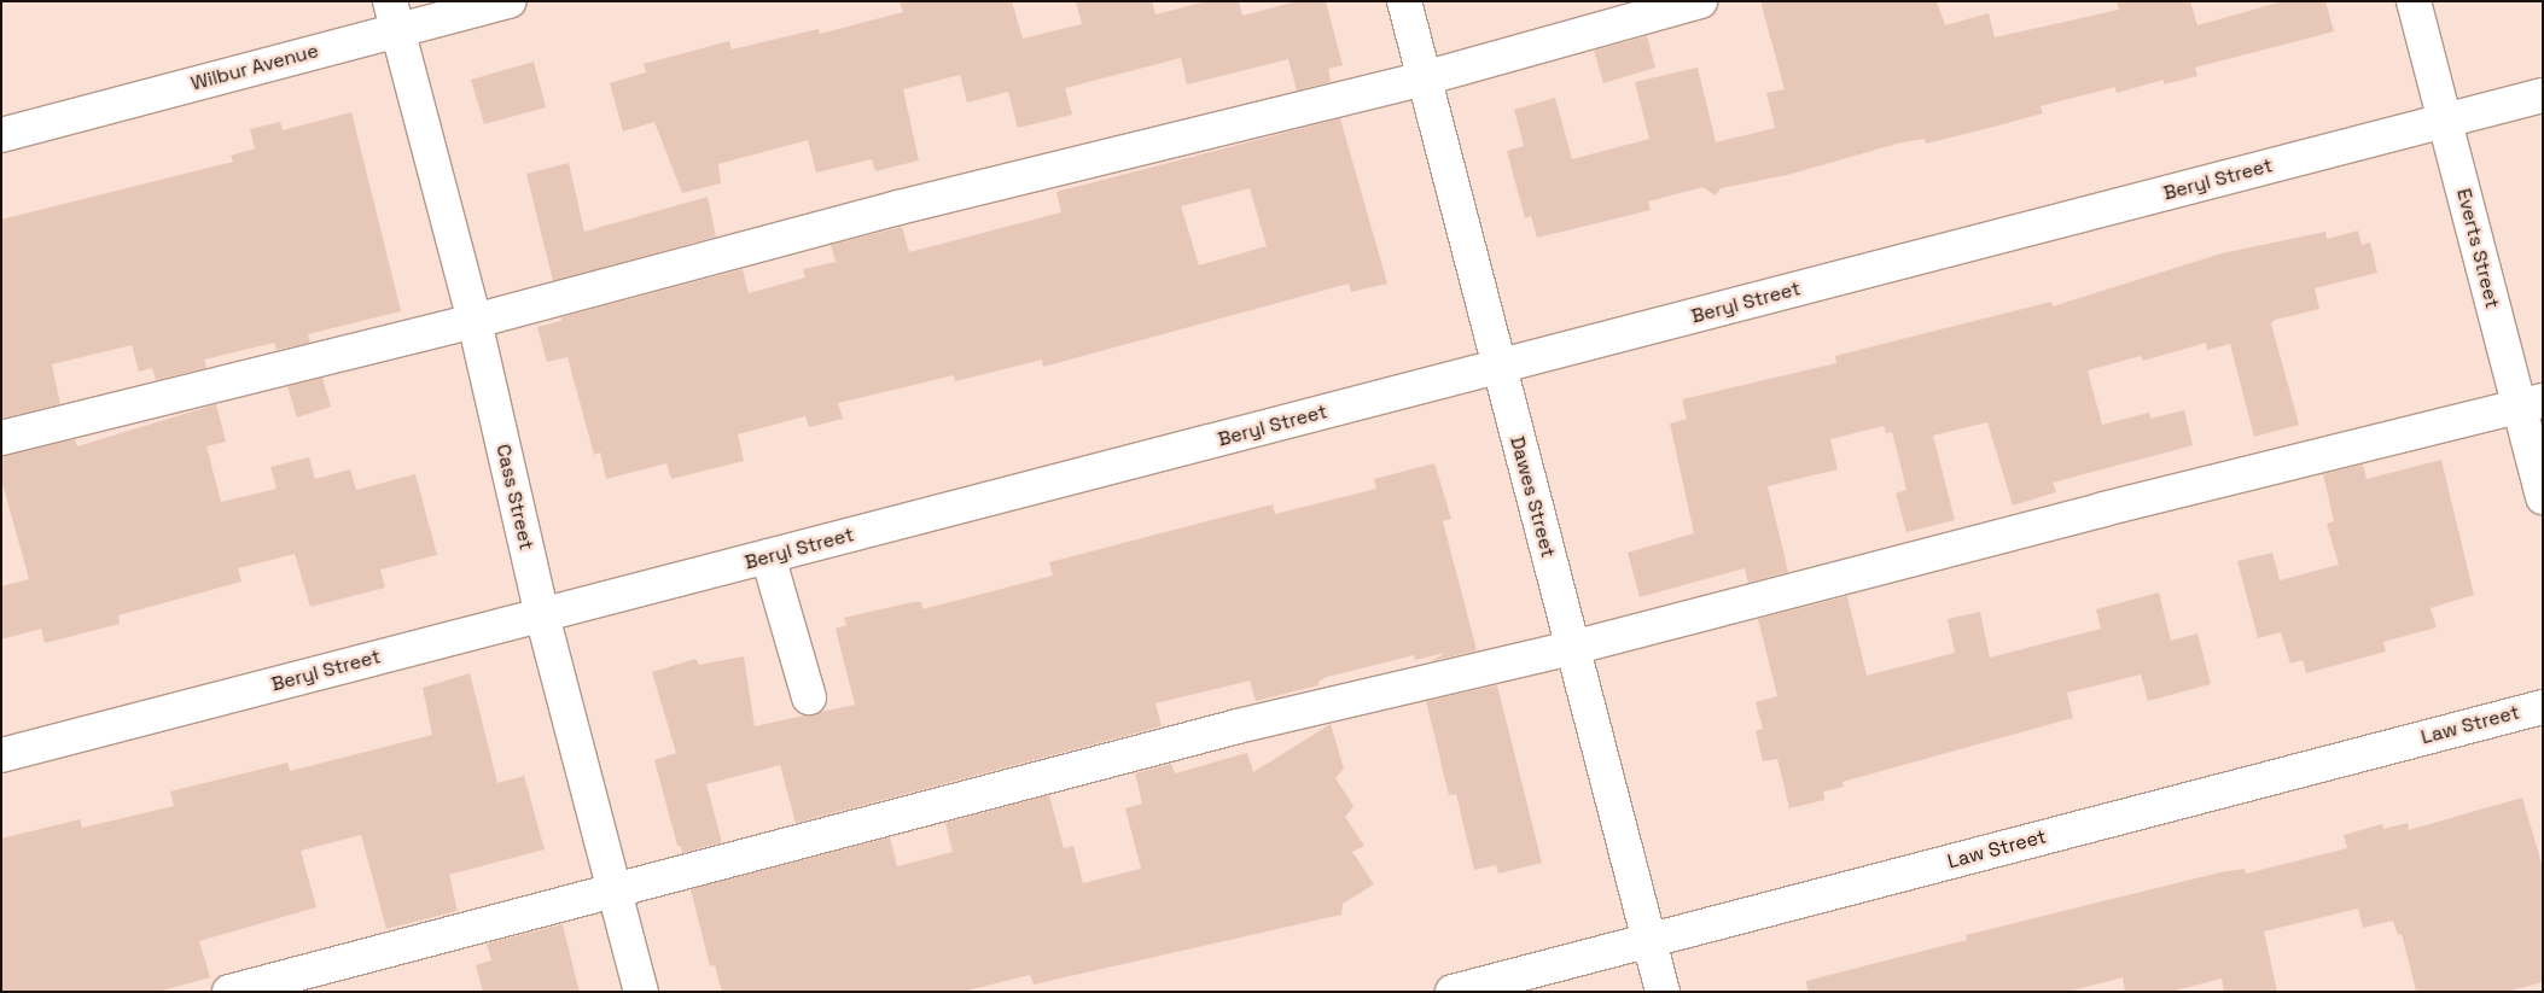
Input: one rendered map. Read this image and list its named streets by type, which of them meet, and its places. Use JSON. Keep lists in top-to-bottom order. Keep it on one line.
{"streets":{"street":["Wilbur Avenue","Beryl Street","Everts Street","Cass Street","Dawes Street","Law Street"]},"crossings":[["Wilbur Avenue","Cass Street"],["Beryl Street","Everts Street"],["Beryl Street","Cass Street"],["Beryl Street","Dawes Street"],["Dawes Street","Law Street"]]}
